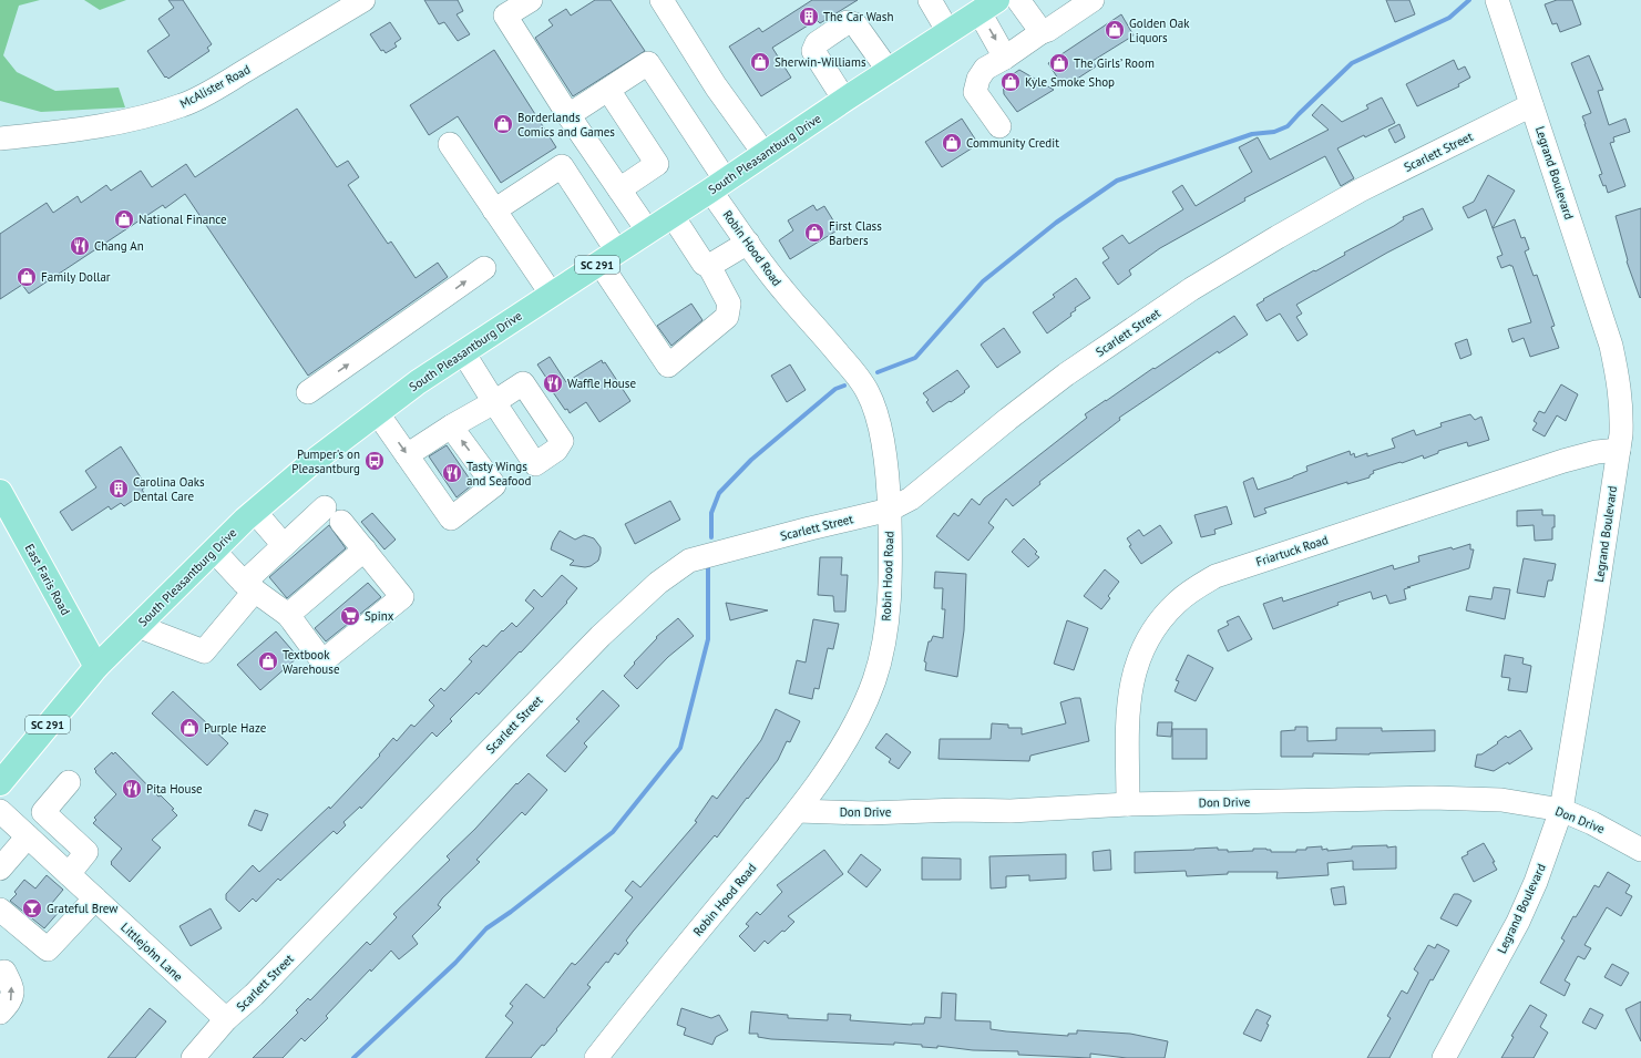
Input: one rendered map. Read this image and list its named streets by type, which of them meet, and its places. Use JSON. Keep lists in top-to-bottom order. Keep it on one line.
{"streets":{"main road":["South Pleasantburg Drive","SC 291","East Faris Road"],"street":["McAlister Road","Scarlett Street","Legrand Boulevard","Robin Hood Road","Friartuck Road","Don Drive","Littlejohn Lane"]},"crossings":[["Scarlett Street","Legrand Boulevard"],["Scarlett Street","Robin Hood Road"],["Scarlett Street","Littlejohn Lane"],["South Pleasantburg Drive","Robin Hood Road"],["South Pleasantburg Drive","East Faris Road"],["Legrand Boulevard","Friartuck Road"],["Legrand Boulevard","Don Drive"],["Robin Hood Road","Don Drive"],["Friartuck Road","Don Drive"]],"places":{"building":["The Car Wash","Carolina Oaks Dental Care"],"shop":["Golden Oak Liquors","Sherwin-Williams","The Girls’ Room","Kyle Smoke Shop","Borderlands Comics and Games","Community Credit","National Finance","First Class Barbers","Family Dollar","Textbook Warehouse","Purple Haze"],"restaurant":["Chang An","Waffle House","Tasty Wings and Seafood","Pita House"],"bus stop":["Pumper's on Pleasantburg"],"supermarket":["Spinx"],"bar":["Grateful Brew"]}}
